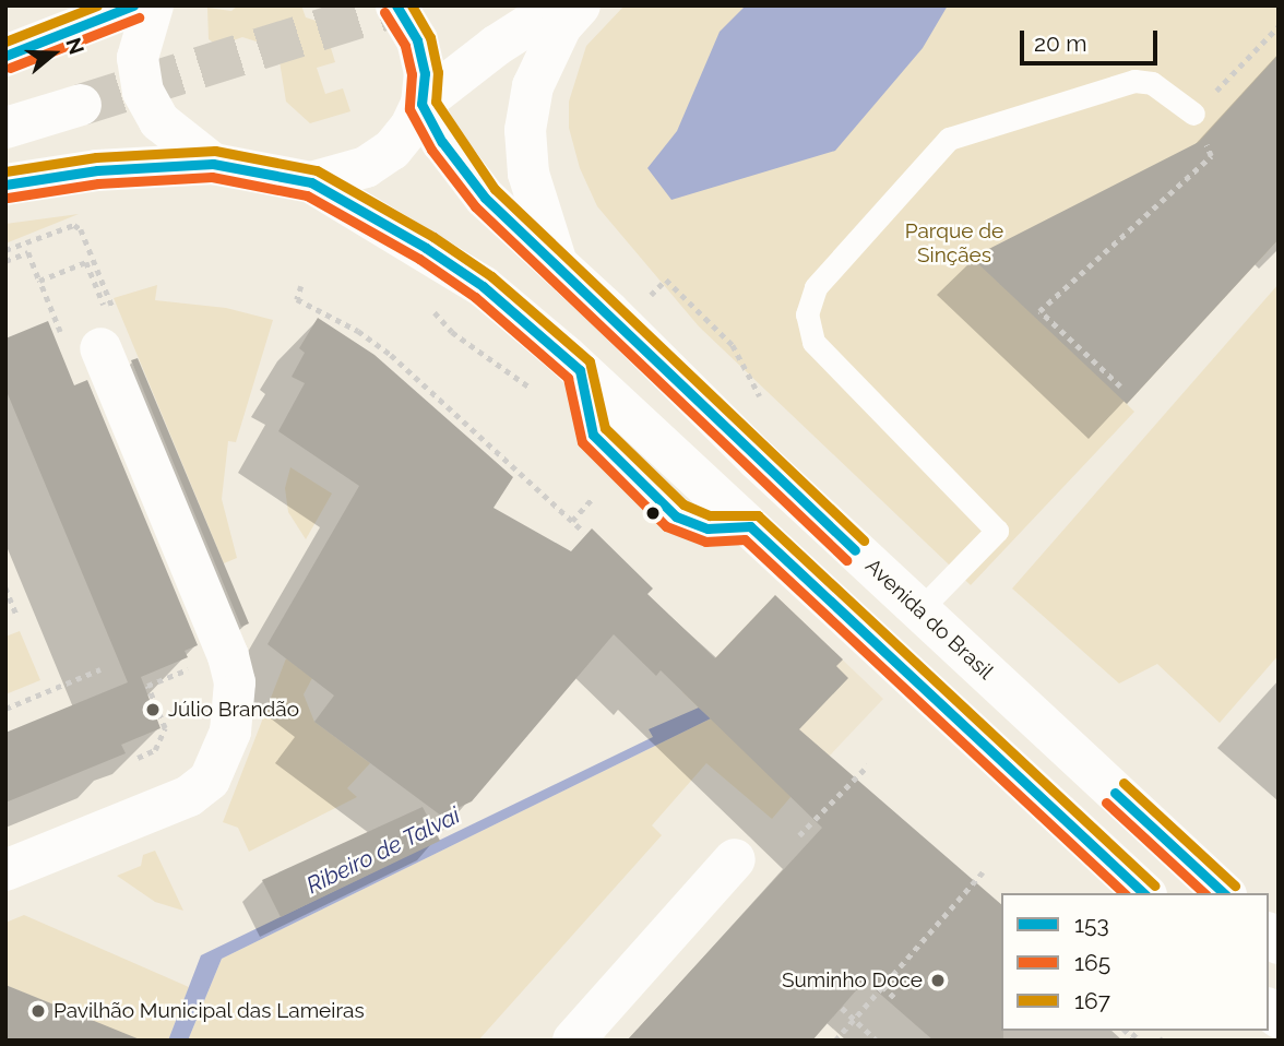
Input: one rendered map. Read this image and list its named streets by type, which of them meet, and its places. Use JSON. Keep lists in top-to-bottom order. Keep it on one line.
{"streets":{"main road":["Avenida do Brasil"]},"water":["Ribeiro de Talvai"],"parks":["Parque de Sinçães"],"places":["Júlio Brandão","Suminho Doce","Pavilhão Municipal das Lameiras"],"lines":["transit line 153","transit line 167","transit line 165"],"legend":["153","165","167"],"scale_bar":"20 m","north":"right"}
